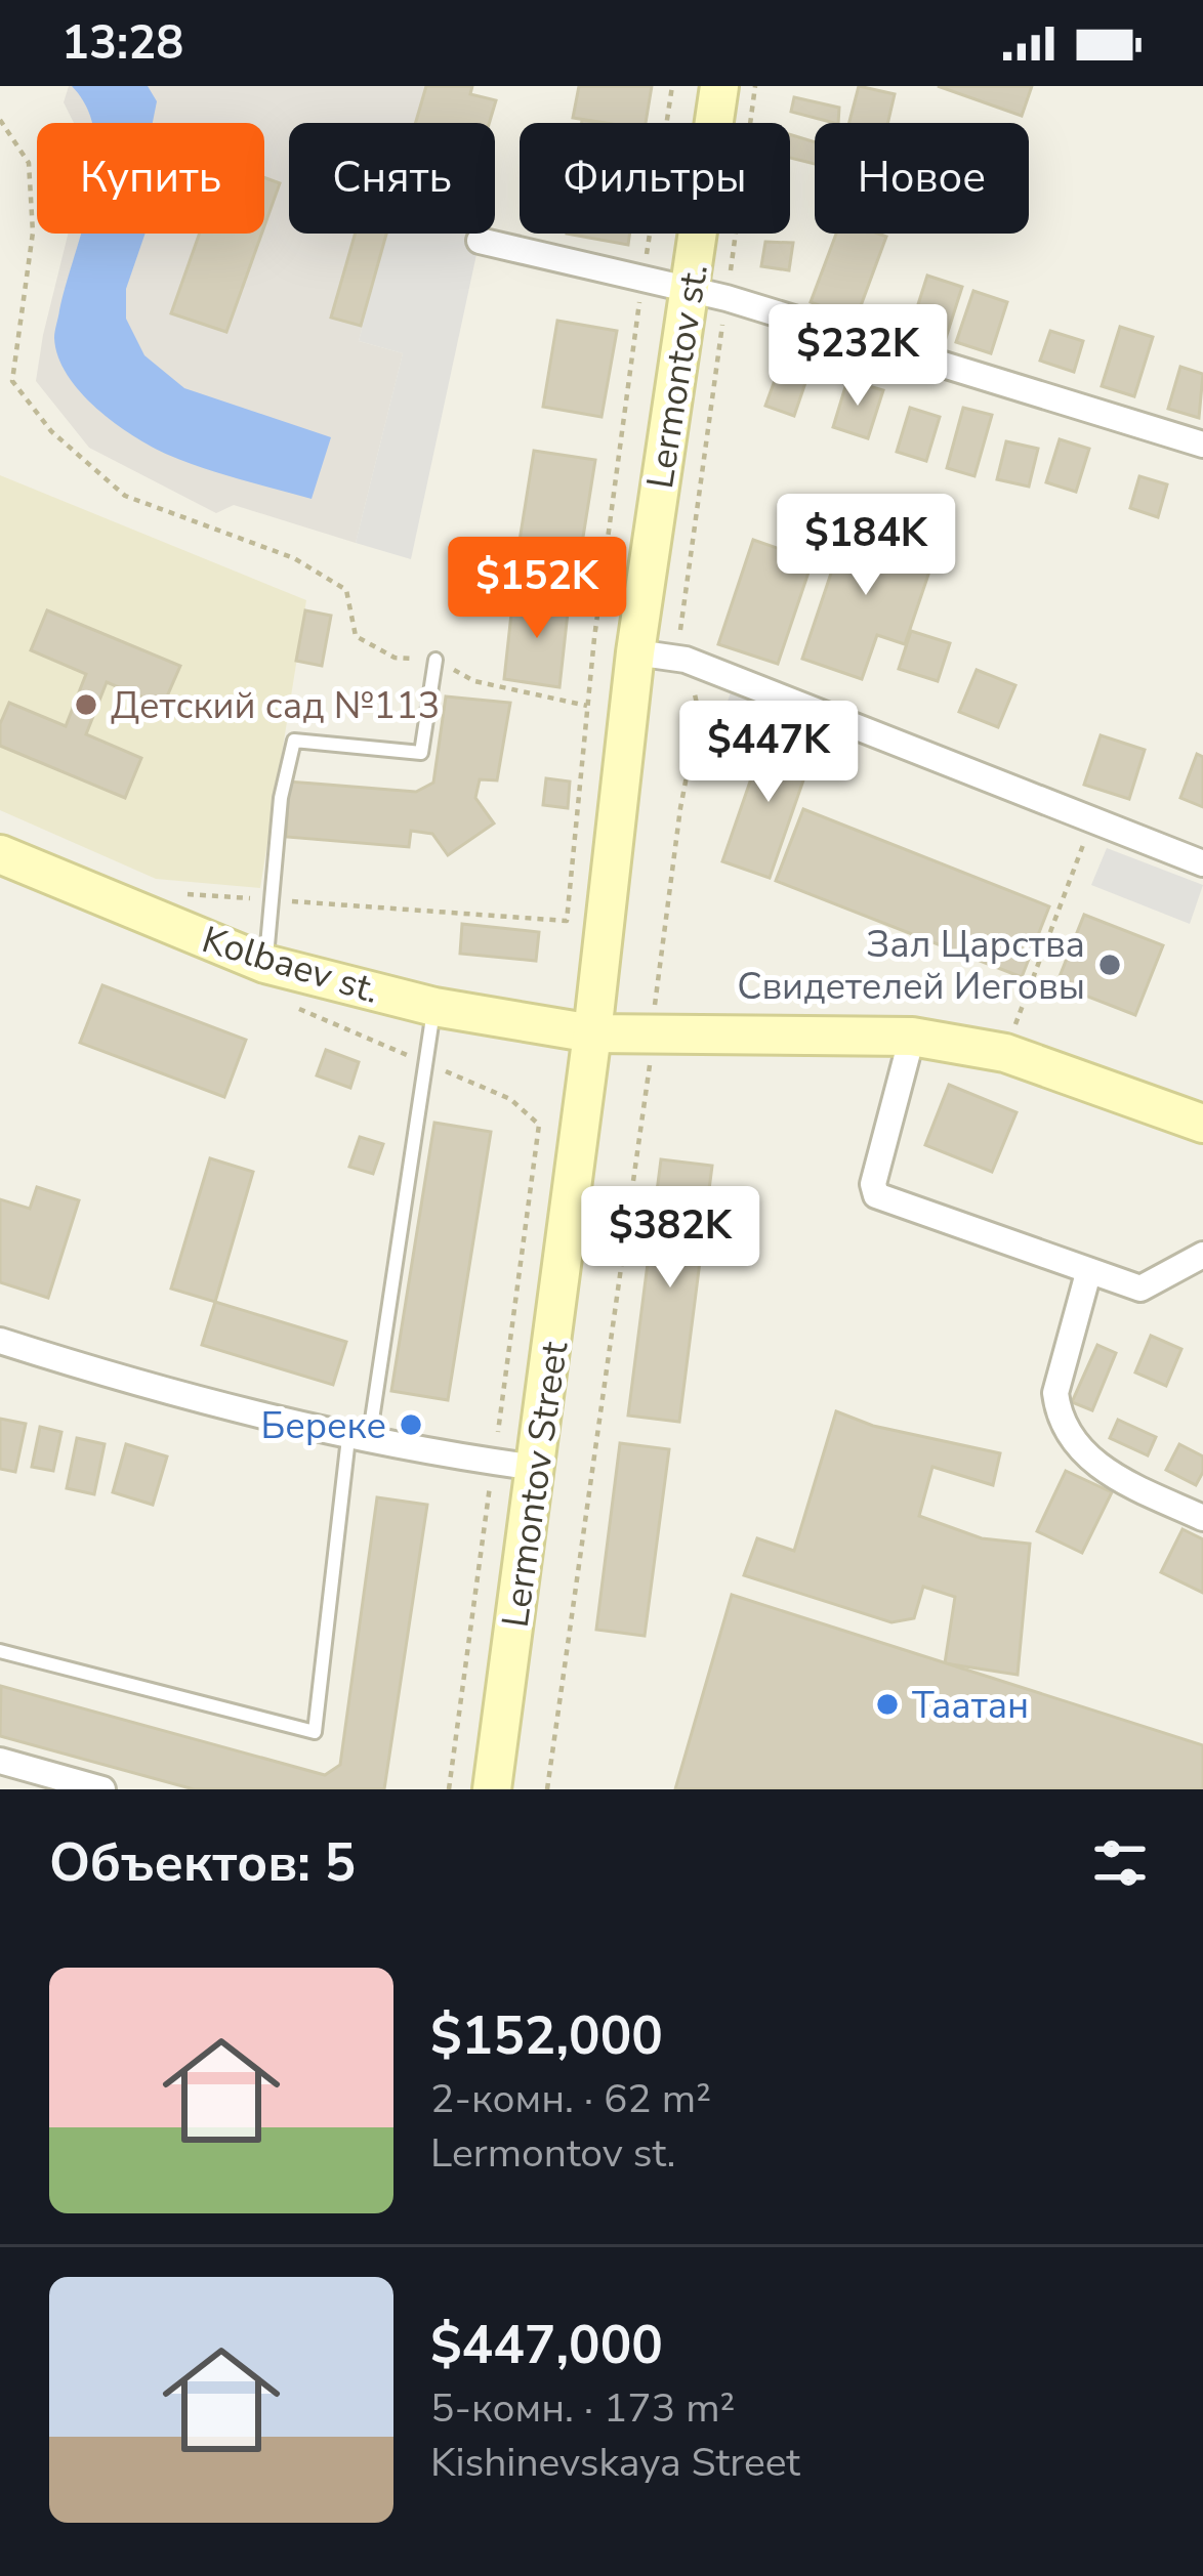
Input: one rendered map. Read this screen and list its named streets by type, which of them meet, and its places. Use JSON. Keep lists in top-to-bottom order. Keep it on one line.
{"streets":{"main road":["Lermontov st.","Kolbaev st.","Lermontov Street"]},"crossings":[["Lermontov st.","Kolbaev st."],["Lermontov st.","Lermontov Street"],["Kolbaev st.","Lermontov Street"]],"places":["Детский сад №113","Зал Царства Свидетелей Иеговы","Береке","Таатан"],"page":{"status":"13:28","chip":["Купить","Снять","Фильтры","Новое"],"price":["$232K","$184K","$152K","$447K","$382K"],"heading":"Объектов: 5","list":[{"name":"$152,000","note":"2-комн. · 62 m² · Lermontov st."},{"name":"$447,000","note":"5-комн. · 173 m² · Kishinevskaya Street"}]}}
